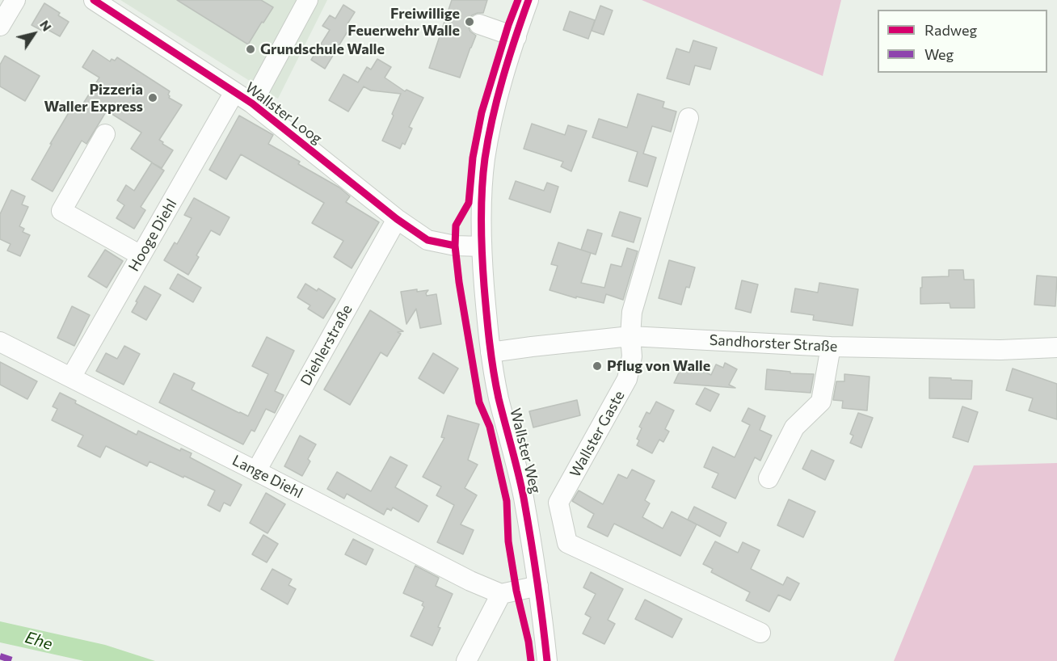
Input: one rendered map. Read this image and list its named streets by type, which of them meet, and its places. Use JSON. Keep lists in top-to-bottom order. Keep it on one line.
{"streets":{"street":["Wallster Loog","Hooge Diehl","Sandhorster Straße","Diehlerstraße","Wallster Gaste","Wallster Weg","Lange Diehl"]},"crossings":[["Wallster Loog","Hooge Diehl"],["Wallster Loog","Diehlerstraße"],["Wallster Loog","Wallster Weg"],["Hooge Diehl","Lange Diehl"],["Sandhorster Straße","Wallster Gaste"],["Sandhorster Straße","Wallster Weg"],["Diehlerstraße","Lange Diehl"]],"water":["Ehe"],"places":["Freiwillige Feuerwehr Walle","Grundschule Walle","Pizzeria Waller Express","Pflug von Walle"],"legend":["Radweg","Weg"],"north":"top right"}
